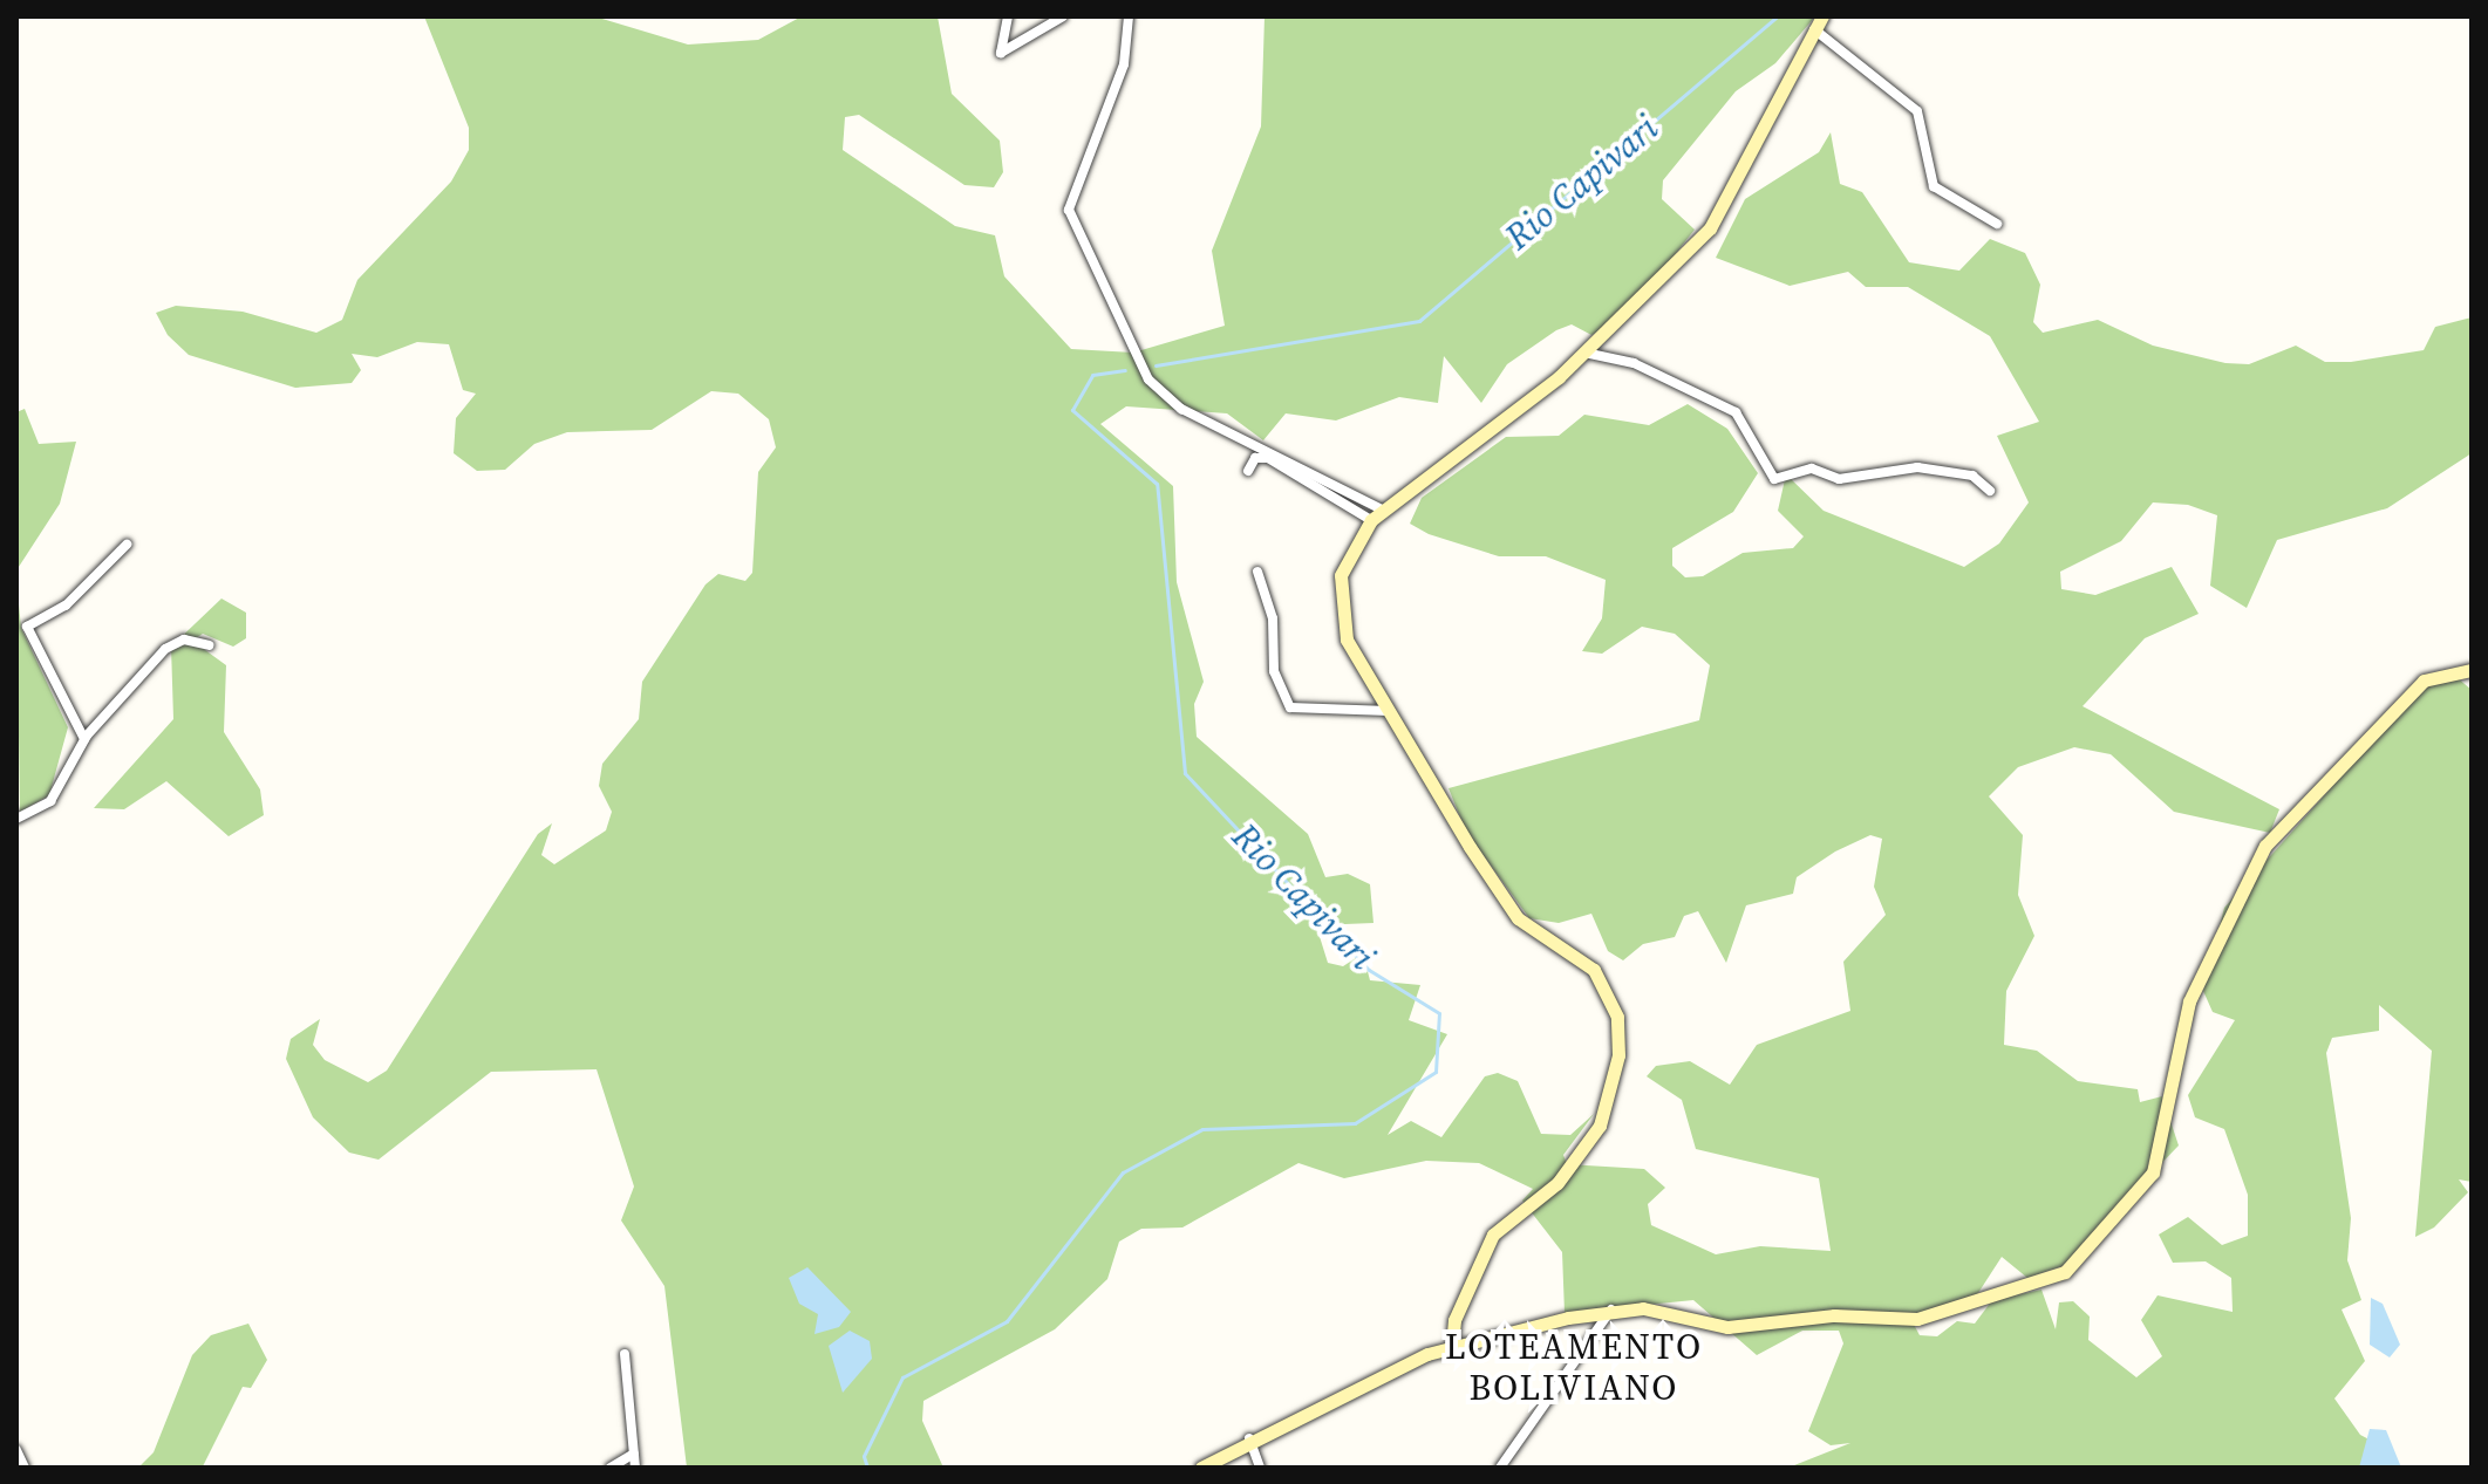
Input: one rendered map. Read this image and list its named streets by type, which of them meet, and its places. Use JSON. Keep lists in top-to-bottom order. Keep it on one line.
{"districts":["LOTEAMENTO BOLIVIANO"],"water":["Rio Capivari"]}
